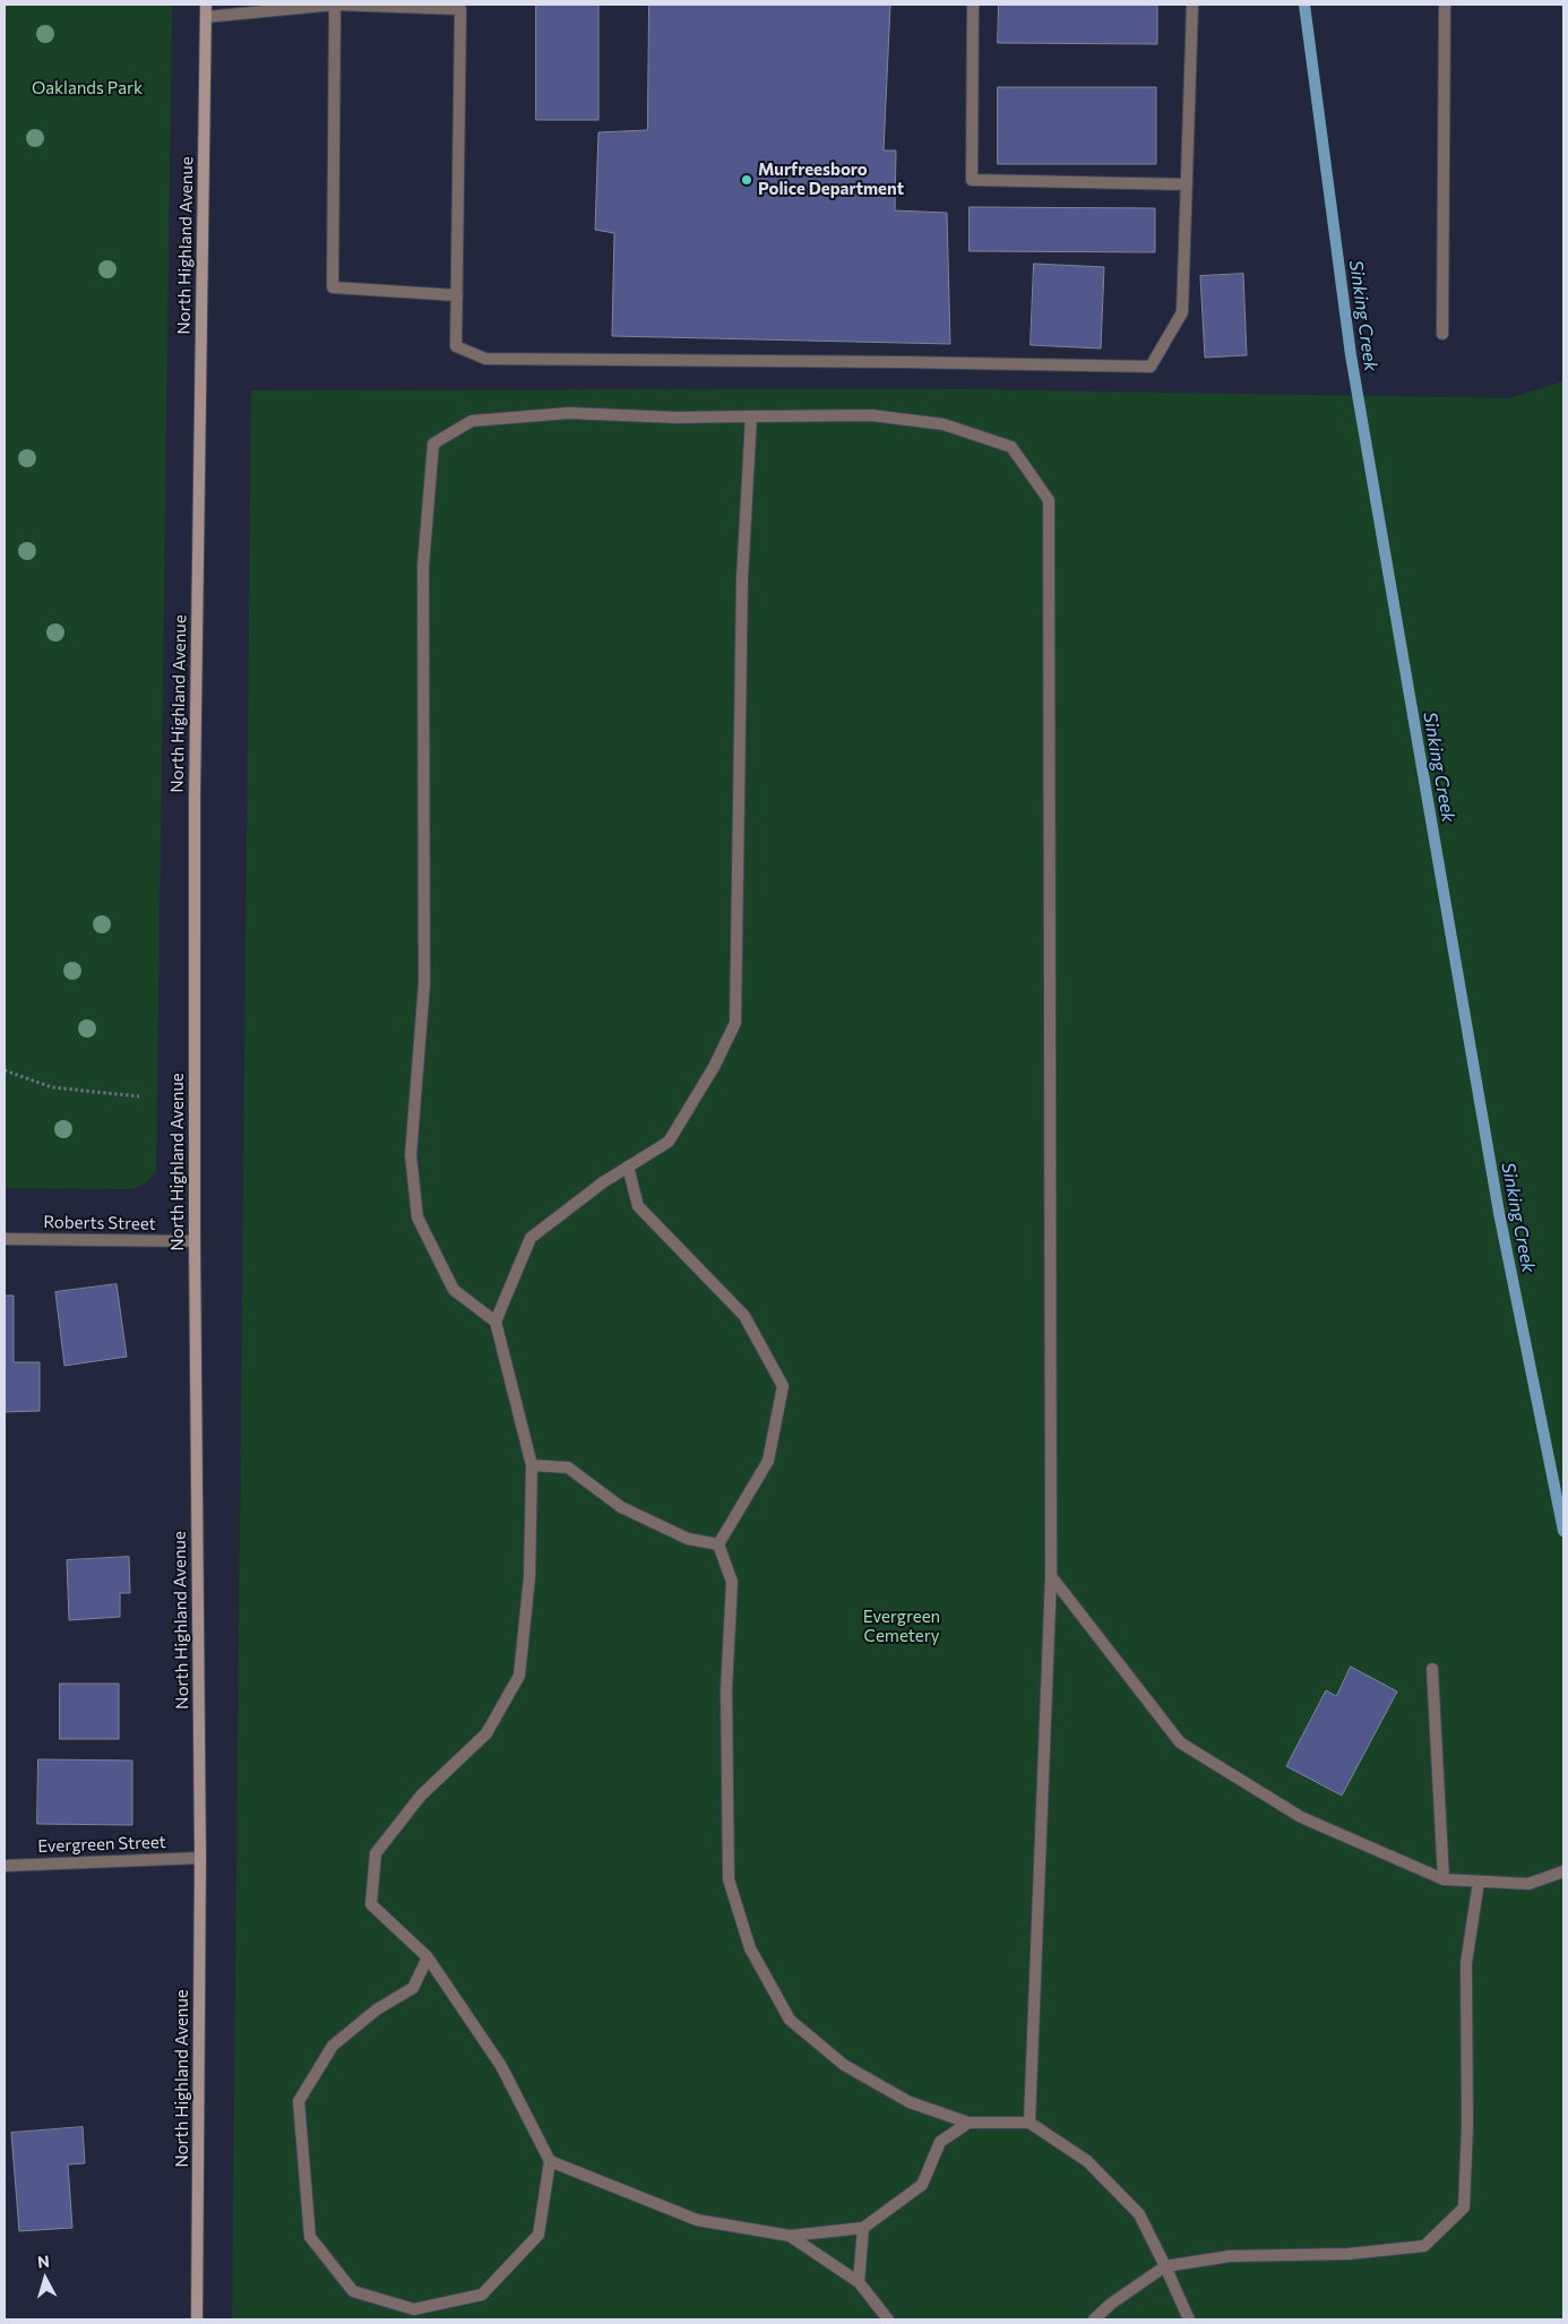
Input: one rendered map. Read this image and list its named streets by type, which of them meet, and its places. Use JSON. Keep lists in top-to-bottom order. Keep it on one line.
{"streets":{"street":["North Highland Avenue","Roberts Street","Evergreen Street"]},"crossings":[["North Highland Avenue","Roberts Street"],["North Highland Avenue","Evergreen Street"]],"water":["Sinking Creek"],"parks":["Oaklands Park","Evergreen Cemetery"],"places":["Murfreesboro Police Department"],"north":"top"}
